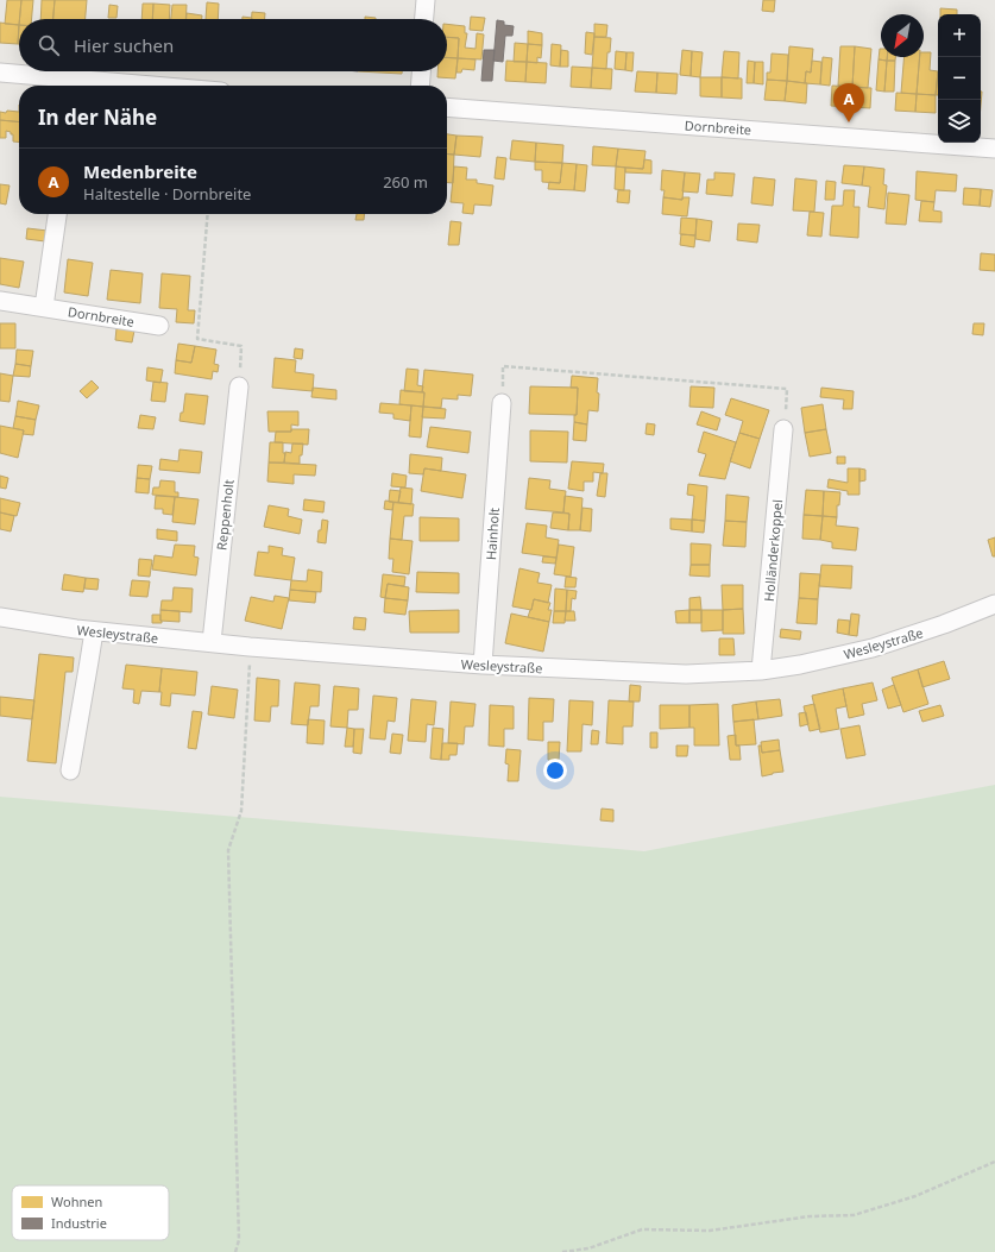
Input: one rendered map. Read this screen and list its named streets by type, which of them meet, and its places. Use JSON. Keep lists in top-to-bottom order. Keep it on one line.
{"streets":{"street":["Dornbreite","Reppenholt","Hainholt","Holländerkoppel","Wesleystraße"]},"crossings":[["Reppenholt","Wesleystraße"],["Hainholt","Wesleystraße"],["Holländerkoppel","Wesleystraße"]],"legend":["Wohnen","Industrie"],"north":"bottom left","page":{"map_buttons":["+","−"],"search":"Hier suchen","pins":"A","heading":"In der Nähe","list":[{"mark":"A","name":"Medenbreite","note":"Haltestelle · Dornbreite","value":"260 m"}]}}
